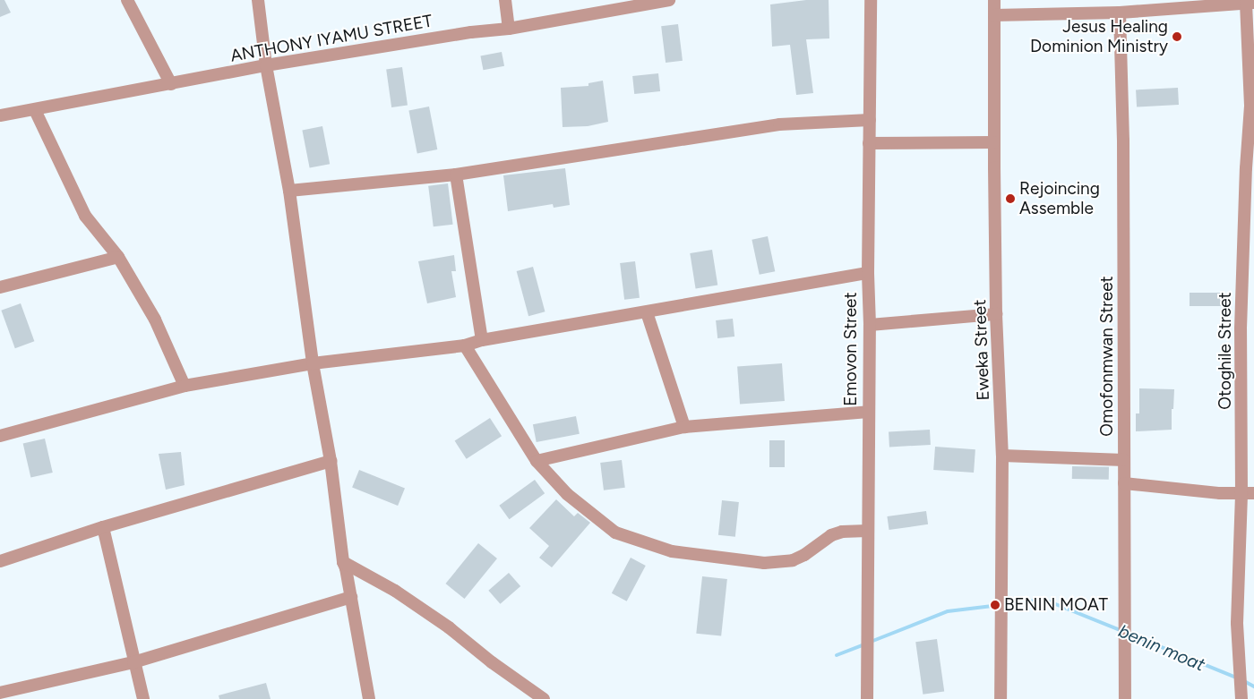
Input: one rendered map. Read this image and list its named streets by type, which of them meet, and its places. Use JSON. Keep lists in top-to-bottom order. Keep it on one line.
{"streets":{"street":["ANTHONY IYAMU STREET","Emovon Street","Eweka Street","Otoghile Street","Omofonmwan Street"]},"water":["benin moat"],"places":["Jesus Healing Dominion Ministry","Rejoincing Assemble","BENIN MOAT"]}
